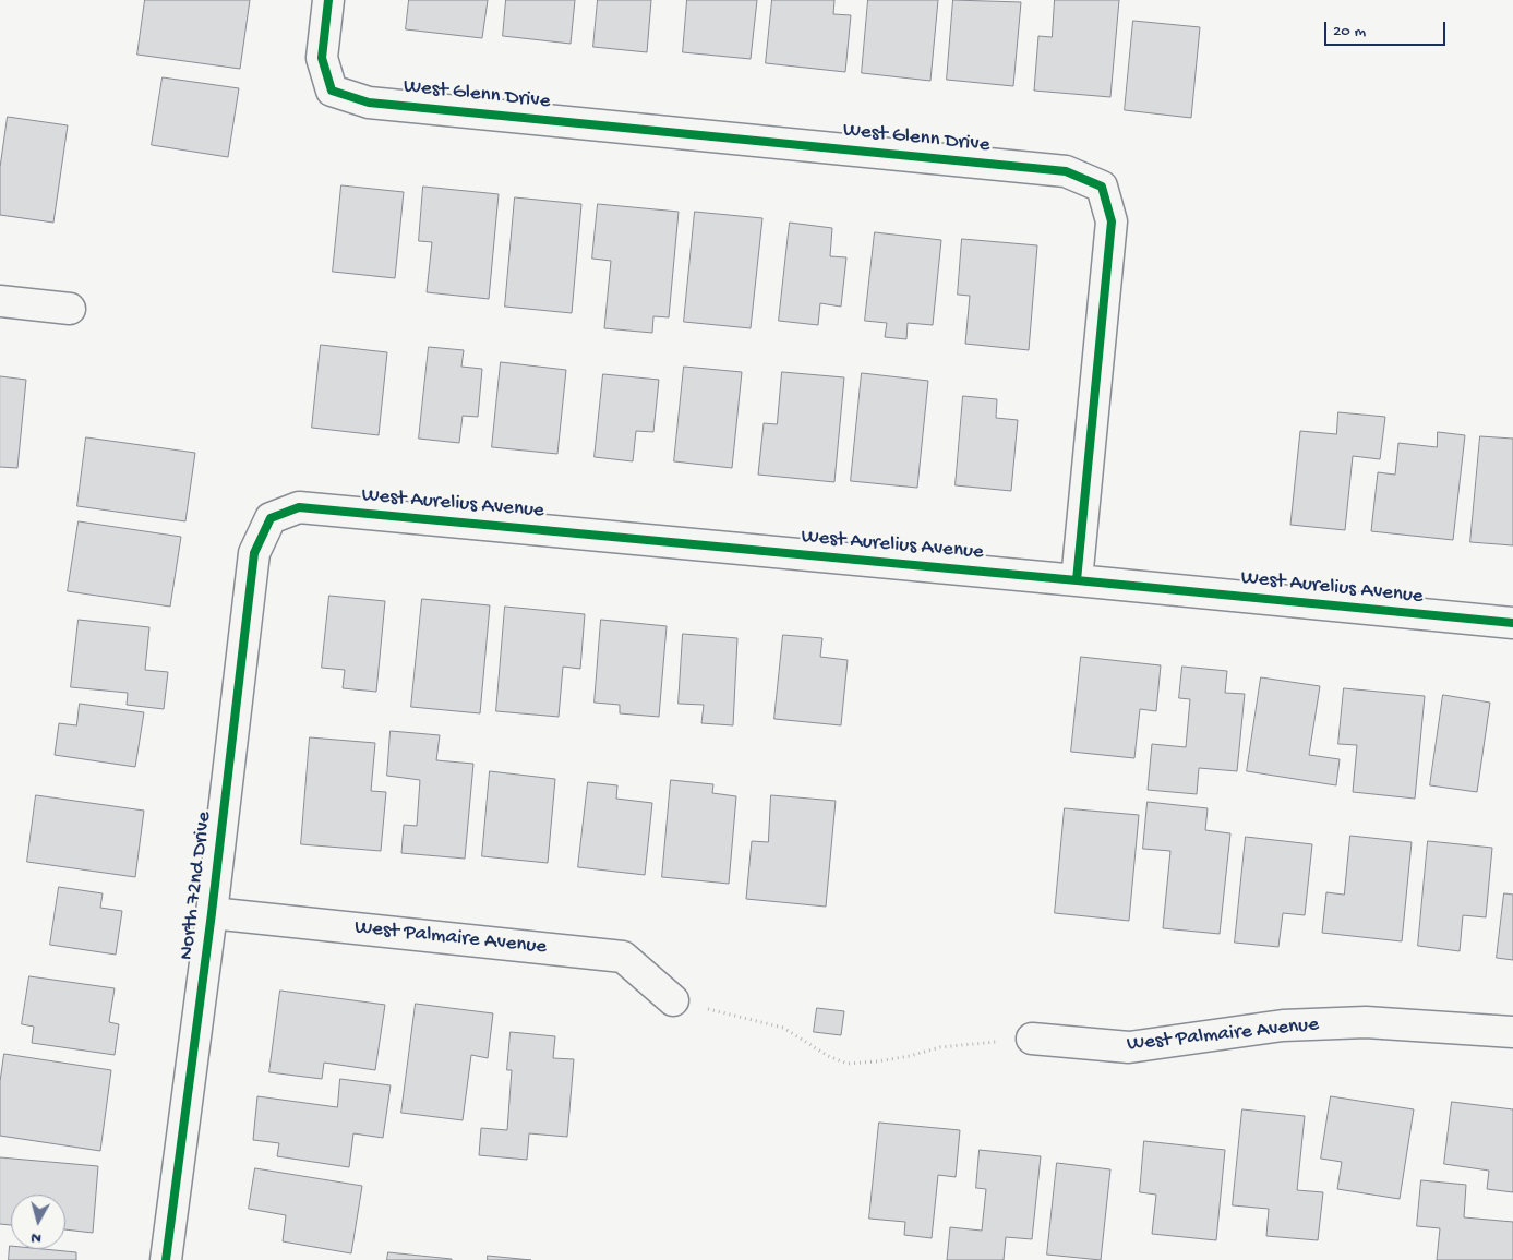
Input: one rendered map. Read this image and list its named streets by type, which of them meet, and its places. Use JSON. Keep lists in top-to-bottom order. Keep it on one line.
{"streets":{"street":["West Glenn Drive","West Aurelius Avenue","North 72nd Drive","West Palmaire Avenue"]},"crossings":[["West Glenn Drive","West Aurelius Avenue"],["West Aurelius Avenue","North 72nd Drive"],["North 72nd Drive","West Palmaire Avenue"]],"scale_bar":"20 m","north":"bottom"}
